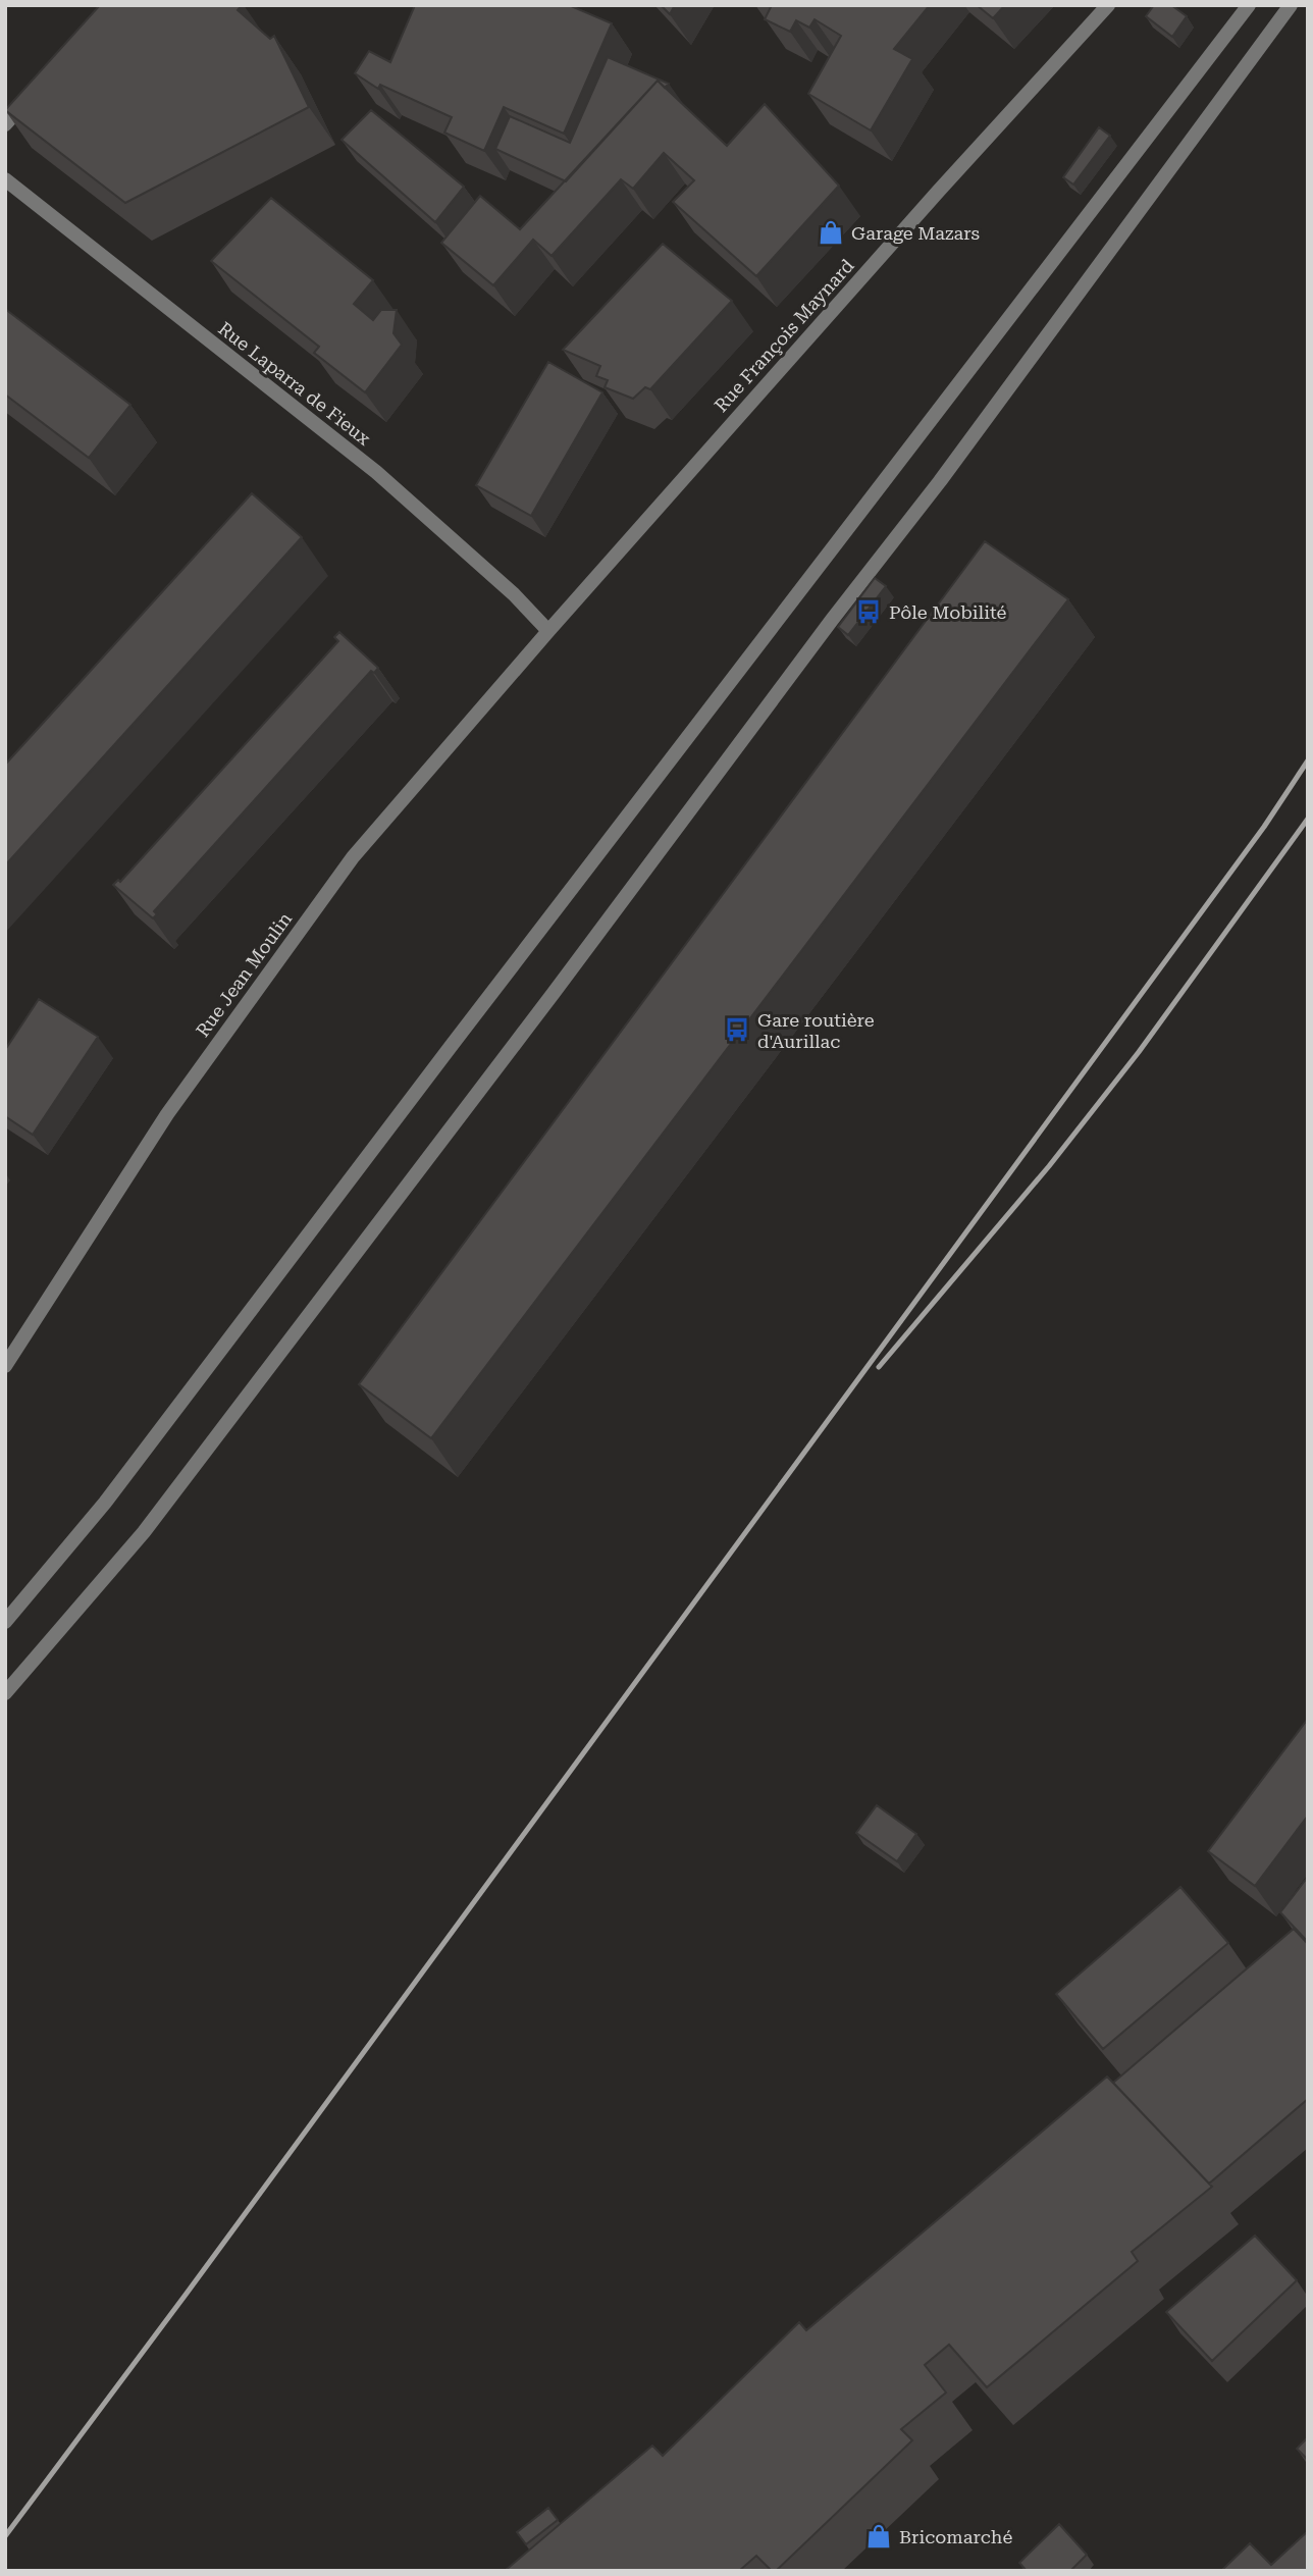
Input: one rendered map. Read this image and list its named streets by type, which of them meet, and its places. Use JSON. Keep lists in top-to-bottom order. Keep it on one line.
{"streets":{"street":["Rue François Maynard","Rue Laparra de Fieux","Rue Jean Moulin"]},"crossings":[["Rue François Maynard","Rue Laparra de Fieux"],["Rue François Maynard","Rue Jean Moulin"],["Rue Laparra de Fieux","Rue Jean Moulin"]],"places":{"shop":["Garage Mazars","Bricomarché"],"bus stop":["Pôle Mobilité","Gare routière d'Aurillac"]}}
